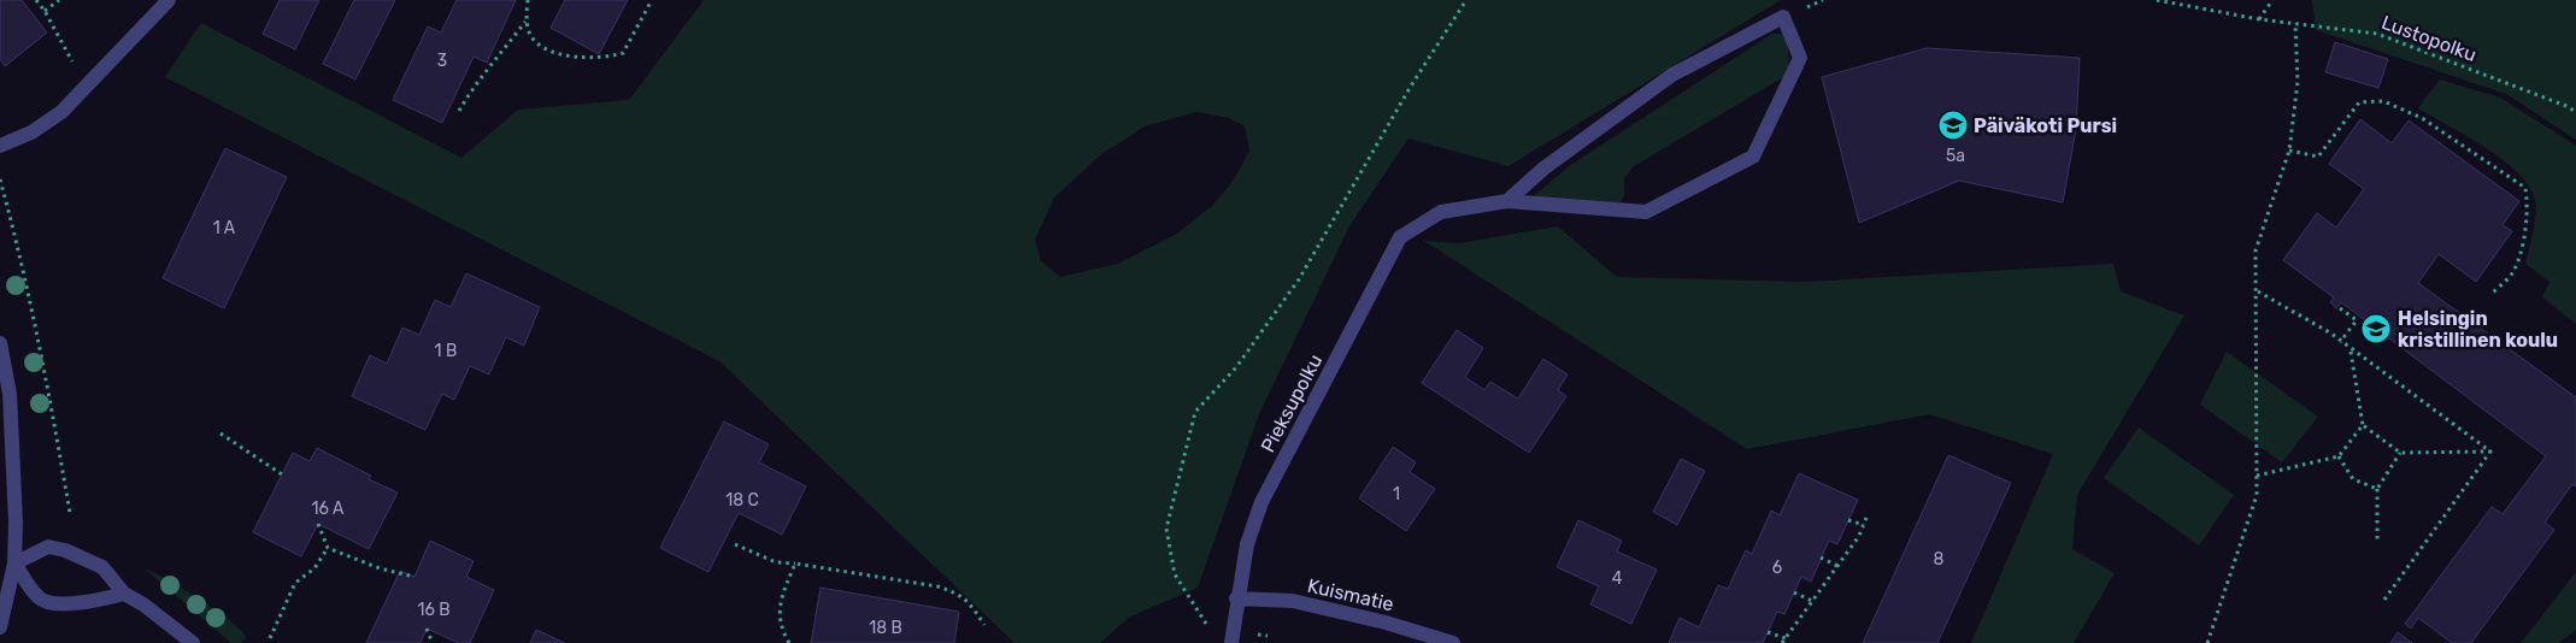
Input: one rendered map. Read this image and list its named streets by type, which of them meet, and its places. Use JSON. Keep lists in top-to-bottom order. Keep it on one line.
{"streets":{"street":["Pieksupolku","Kuismatie"],"path":["Lustopolku"]},"crossings":[["Pieksupolku","Kuismatie"]],"places":{"school or university":["Päiväkoti Pursi","Helsingin kristillinen koulu"]},"house_numbers":["3","5a","1 A","1 B","1","18 C","16 A","8","6","4","16 B","18 B"]}
